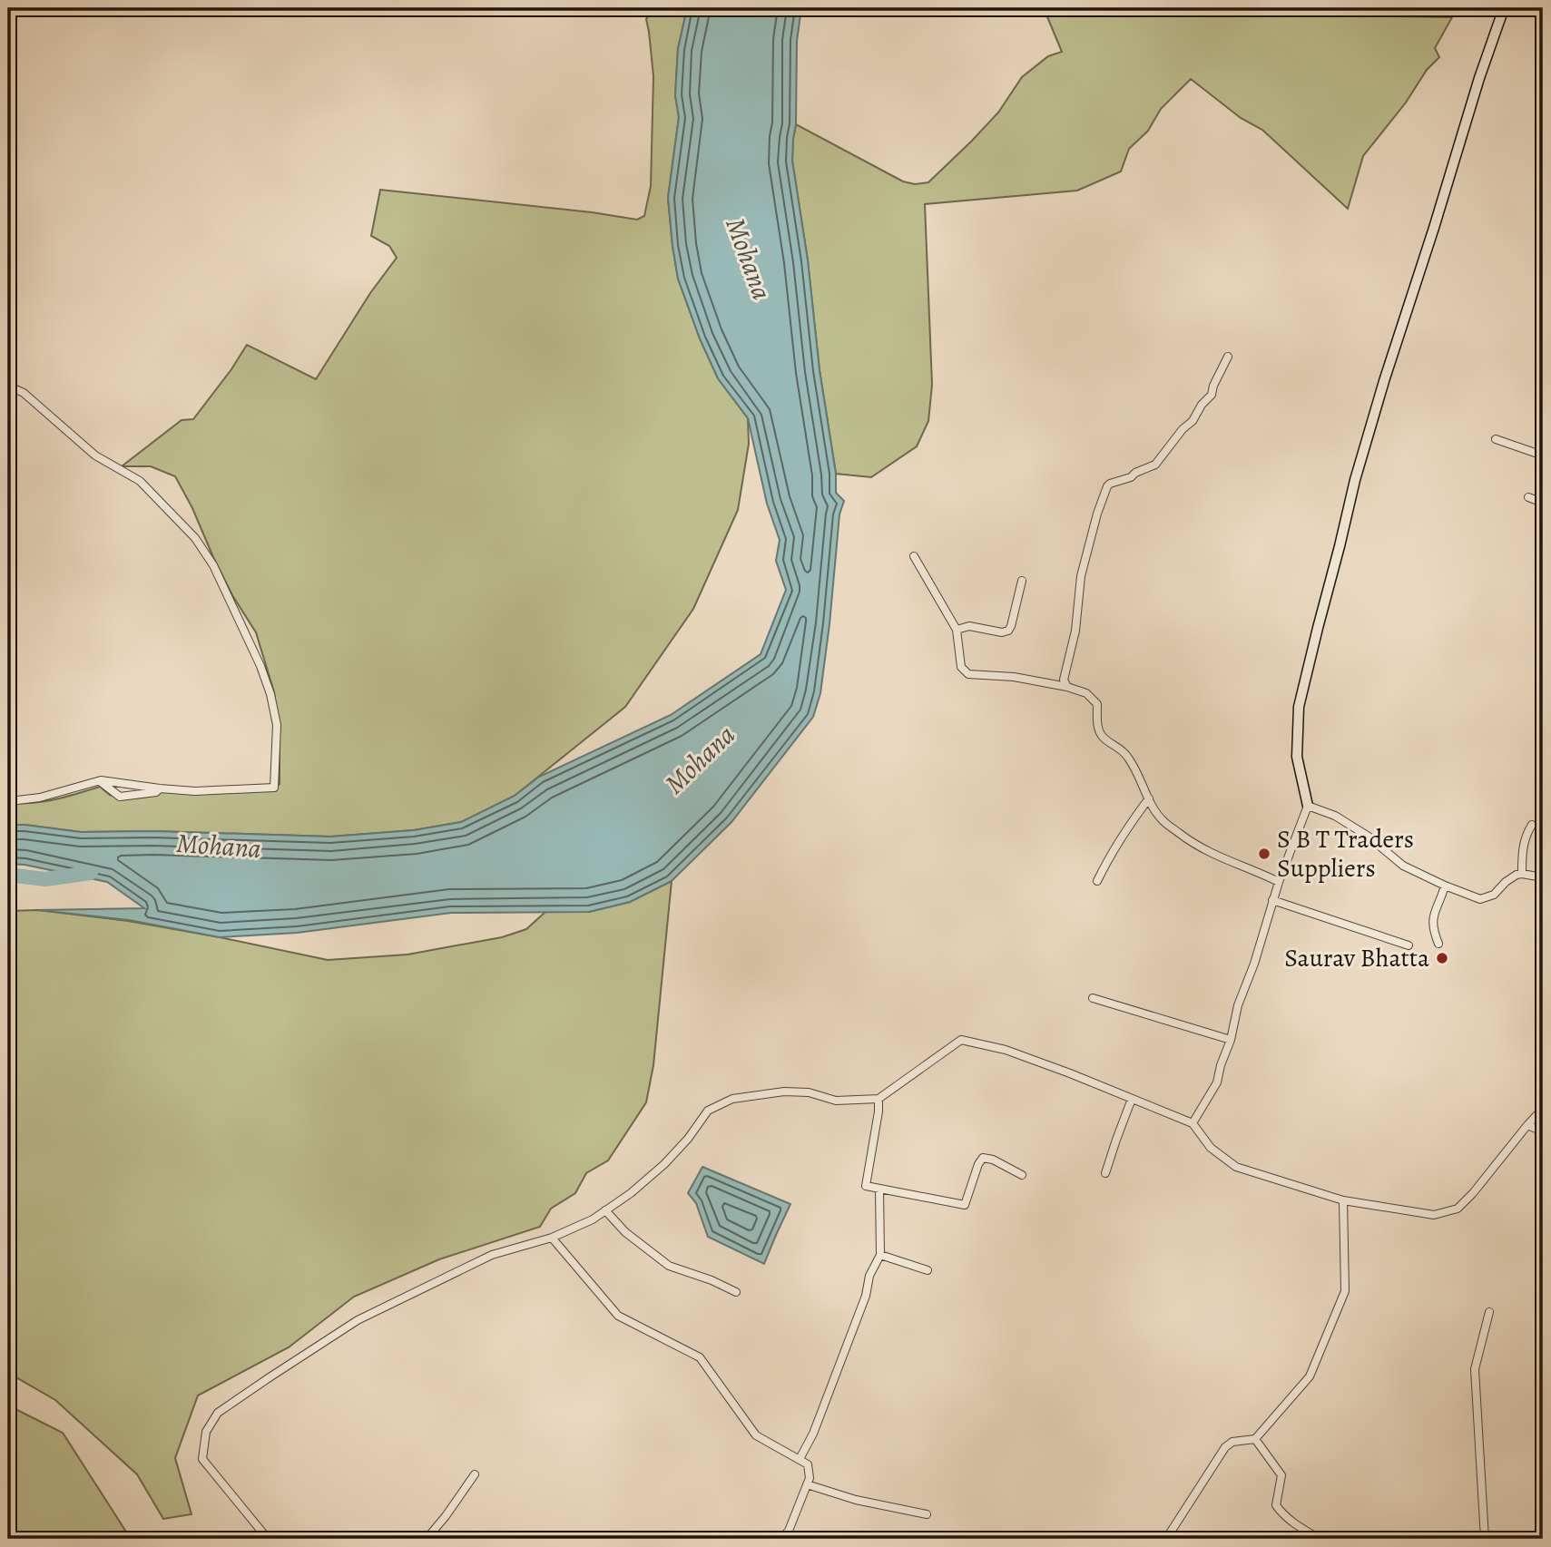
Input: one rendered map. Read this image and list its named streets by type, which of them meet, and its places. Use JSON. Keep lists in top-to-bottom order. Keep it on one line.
{"water":["Mohana"],"places":["S B T Traders Suppliers","Saurav Bhatta"]}
